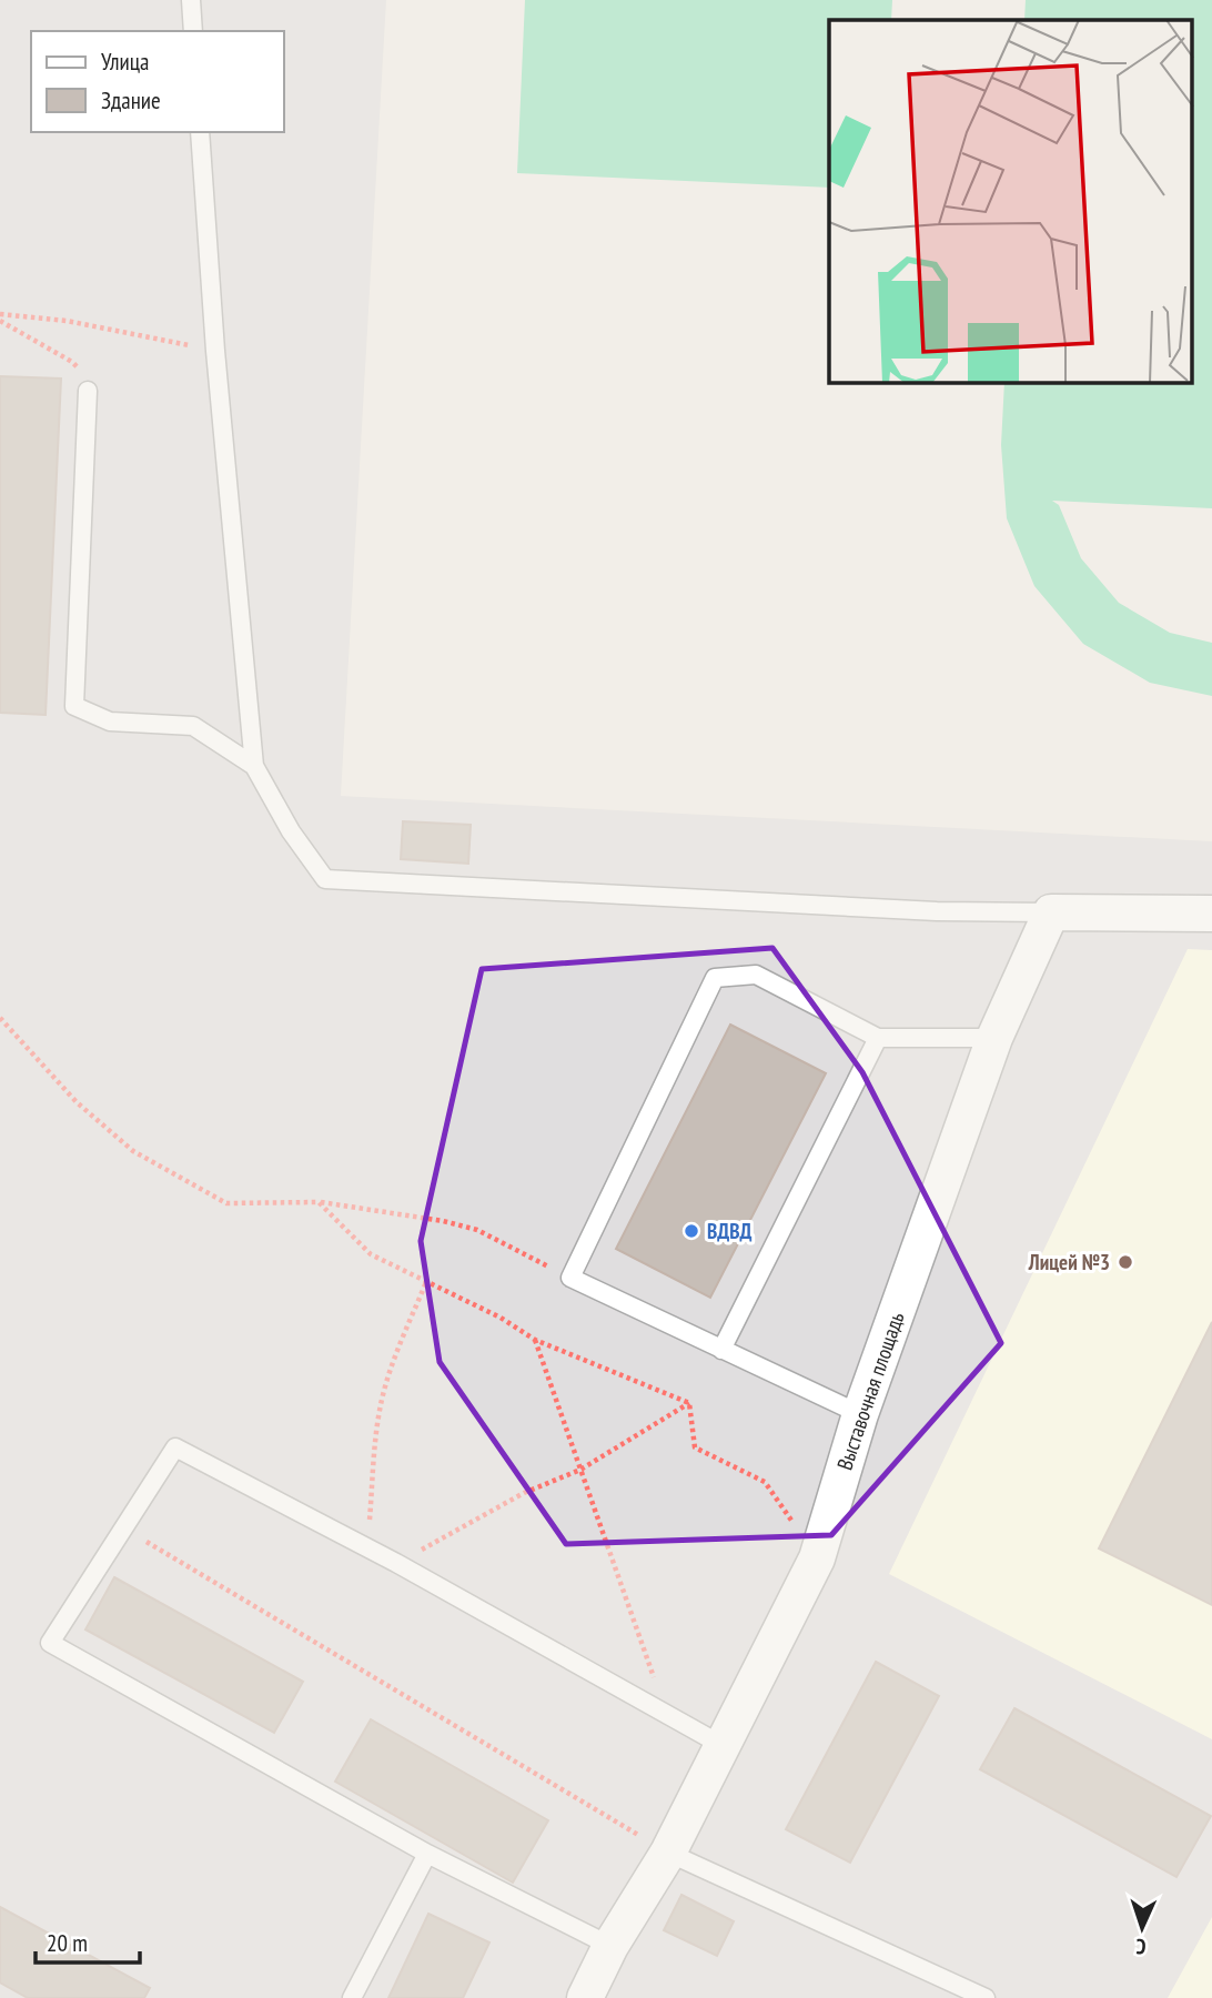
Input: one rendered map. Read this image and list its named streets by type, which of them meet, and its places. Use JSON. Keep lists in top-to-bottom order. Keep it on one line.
{"streets":{"street":["Выставочная площадь"]},"places":["ВДВД","Лицей №3"],"legend":["Улица","Здание"],"scale_bar":"20 m","north":"bottom"}
